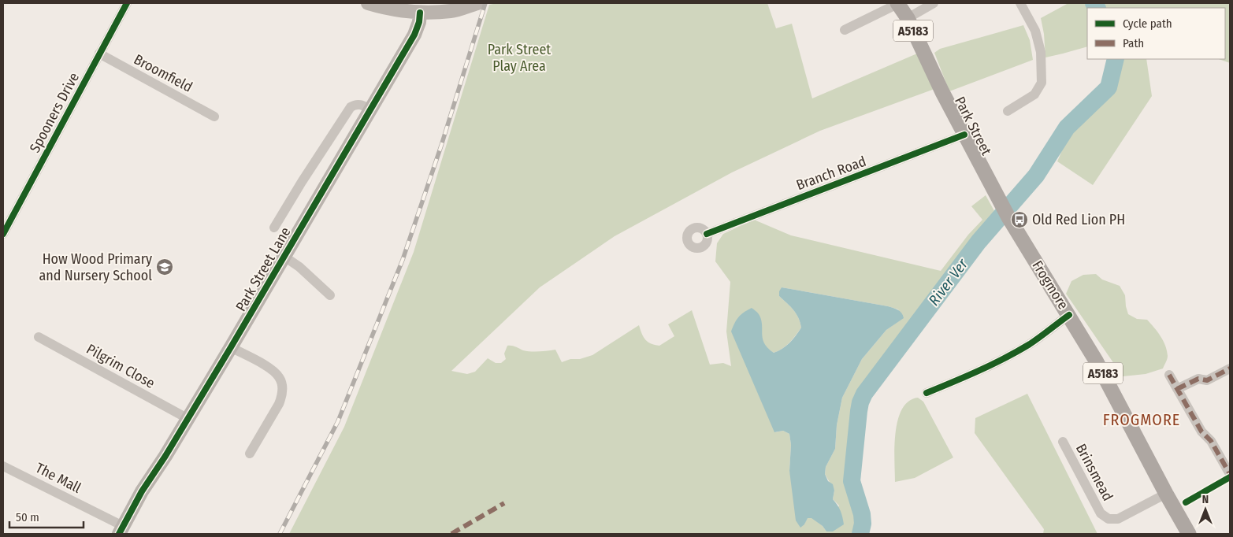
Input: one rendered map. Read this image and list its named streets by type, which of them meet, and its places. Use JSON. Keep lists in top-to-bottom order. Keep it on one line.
{"streets":{"main road":["A5183","Park Street","Frogmore"],"street":["Broomfield","Spooners Drive","Branch Road","Park Street Lane","Pilgrim Close","Brinsmead","The Mall"]},"crossings":[["Broomfield","Spooners Drive"],["Park Street","Branch Road"],["Park Street","Frogmore"],["Park Street Lane","Pilgrim Close"],["Park Street Lane","The Mall"],["Frogmore","Brinsmead"]],"districts":["FROGMORE"],"water":["River Ver"],"parks":["Park Street Play Area"],"places":{"bus stop":["Old Red Lion PH"],"school or university":["How Wood Primary and Nursery School"]},"legend":["Cycle path","Path"],"scale_bar":"50 m","north":"top"}
